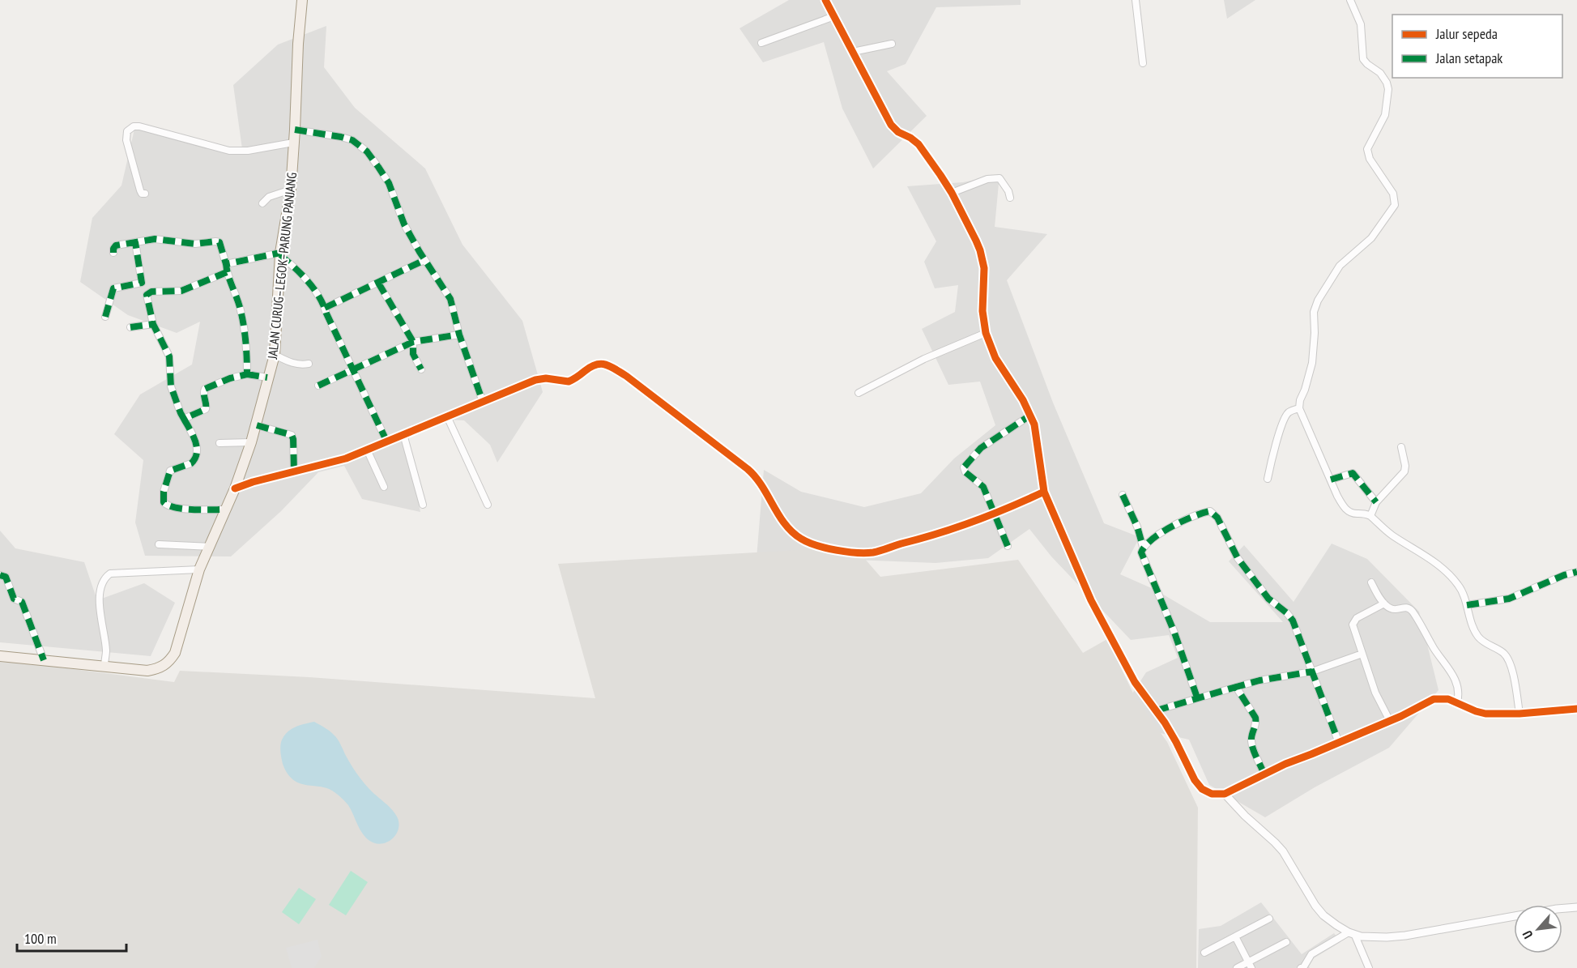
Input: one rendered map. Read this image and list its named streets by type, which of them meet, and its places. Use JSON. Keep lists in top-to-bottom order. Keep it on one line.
{"streets":{"main road":["JALAN CURUG–LEGOK–PARUNG PANJANG"]},"legend":["Jalur sepeda","Jalan setapak"],"scale_bar":"100 m","north":"bottom left"}
